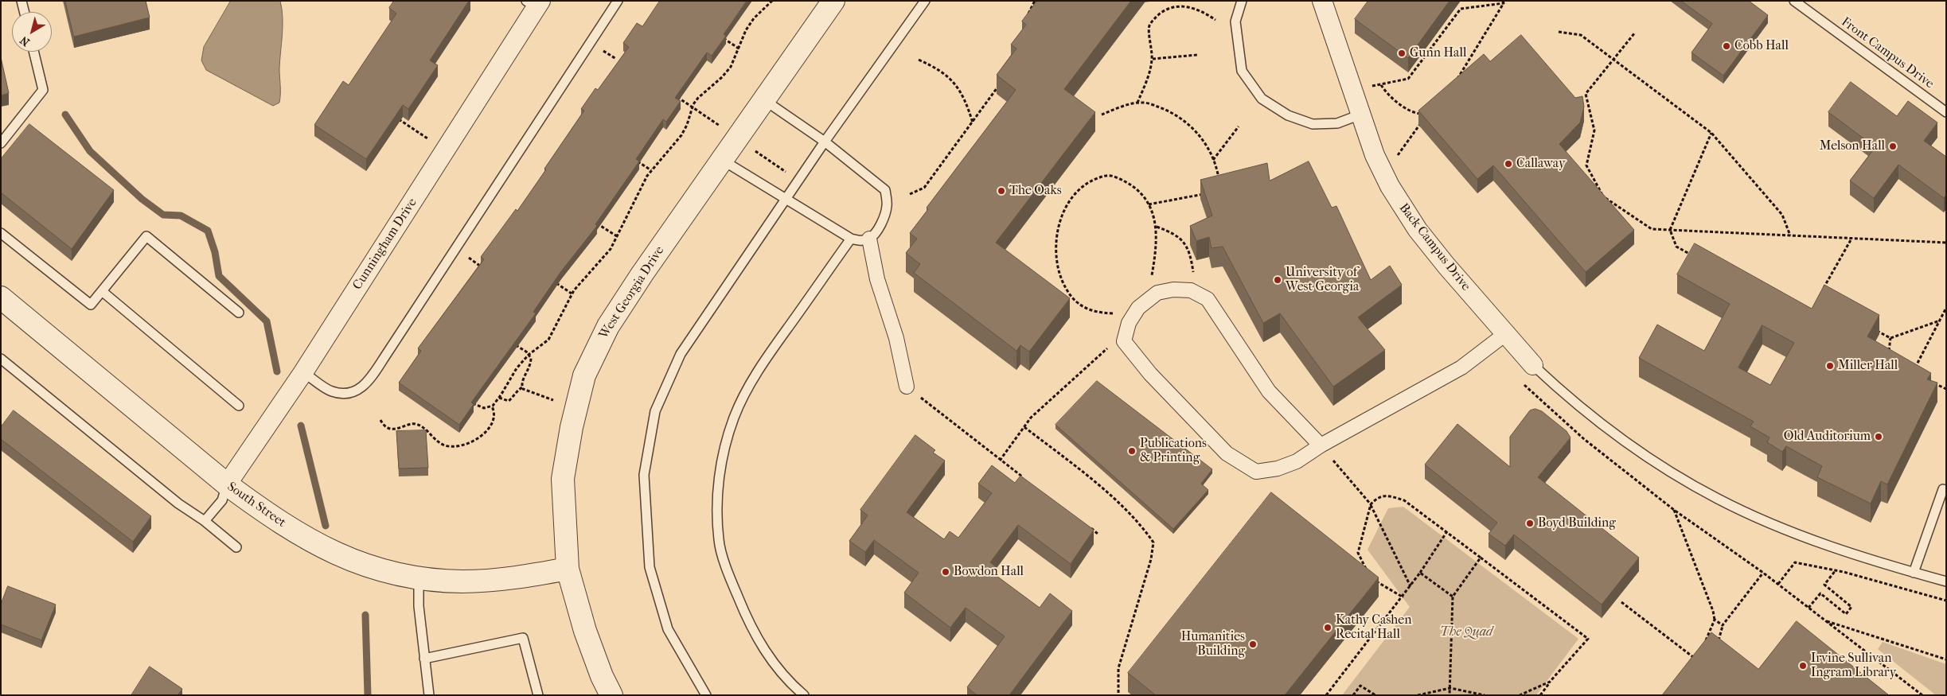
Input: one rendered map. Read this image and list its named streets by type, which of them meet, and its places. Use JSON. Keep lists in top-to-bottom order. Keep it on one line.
{"streets":{"street":["Cunningham Drive","Back Campus Drive","West Georgia Drive","South Street"],"lane":["Front Campus Drive"]},"crossings":[["Cunningham Drive","South Street"],["West Georgia Drive","South Street"]],"parks":["The Quad"],"places":["Cobb Hall","Gunn Hall","Melson Hall","Callaway","The Oaks","University of West Georgia","Miller Hall","Old Auditorium","Publications & Printing","Boyd Building","Bowdon Hall","Kathy Cashen Recital Hall","Humanities Building","Irvine Sullivan Ingram Library"],"north":"bottom left"}
